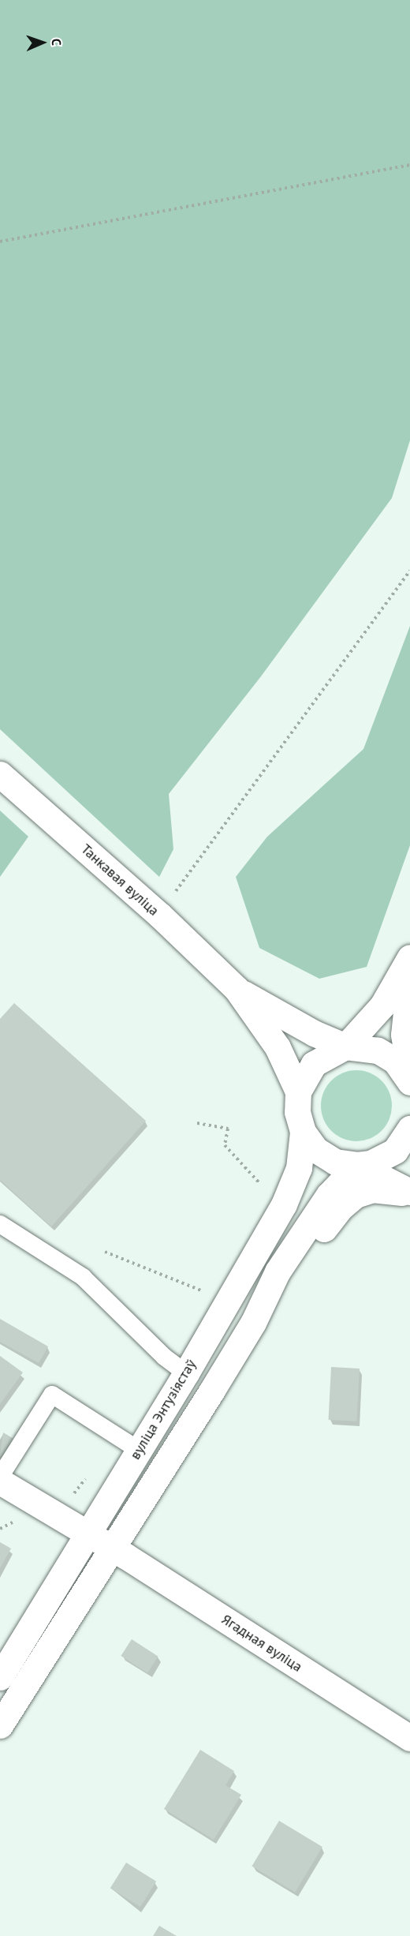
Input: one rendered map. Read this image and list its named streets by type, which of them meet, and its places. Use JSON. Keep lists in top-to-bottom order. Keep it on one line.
{"streets":{"street":["Танкавая вуліца","вуліца Энтузіястаў","Ягадная вуліца"]},"crossings":[["вуліца Энтузіястаў","Ягадная вуліца"]],"north":"right"}
